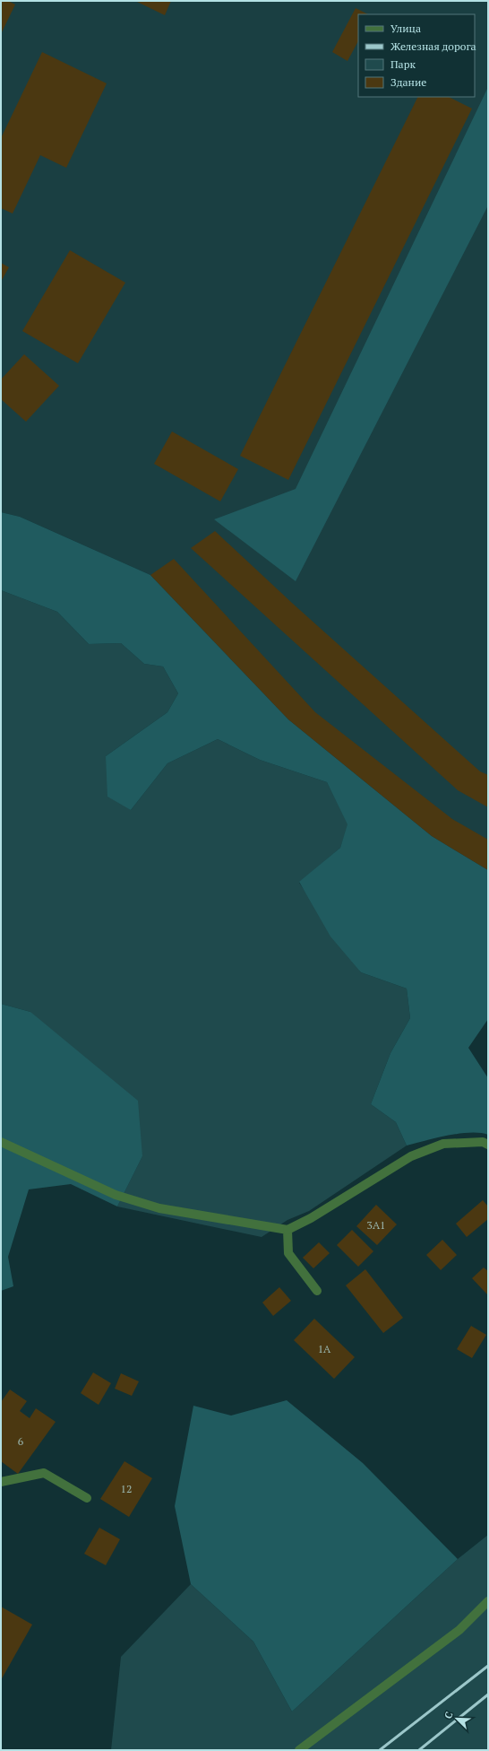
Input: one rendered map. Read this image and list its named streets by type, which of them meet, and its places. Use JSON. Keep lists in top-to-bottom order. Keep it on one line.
{"house_numbers":["3А1","1А","6","12"],"legend":["Улица","Железная дорога","Парк","Здание"],"north":"top left"}
